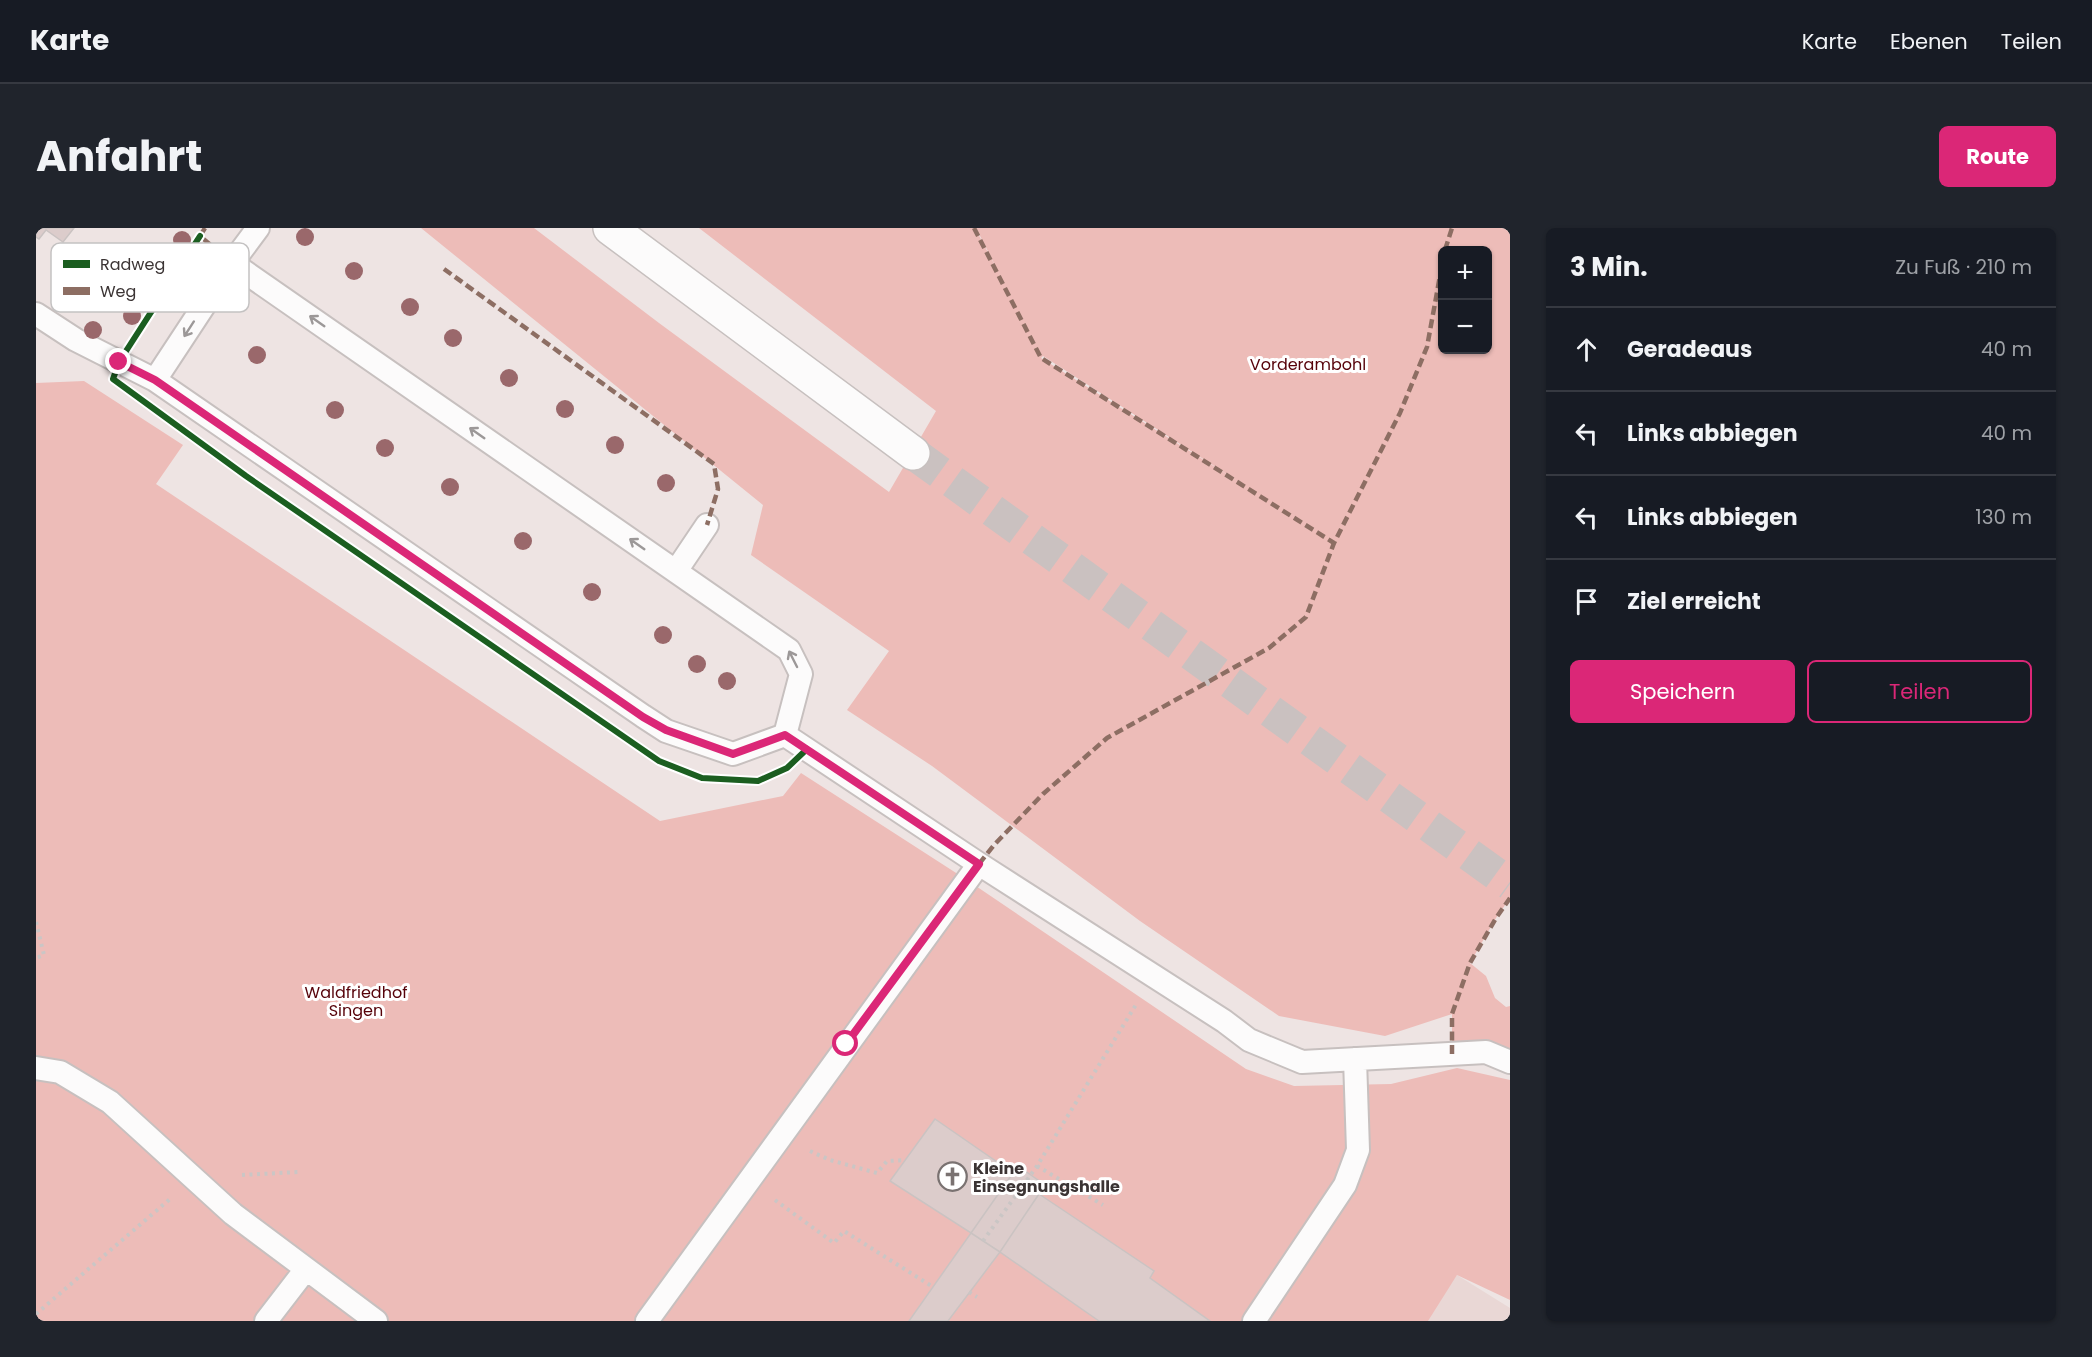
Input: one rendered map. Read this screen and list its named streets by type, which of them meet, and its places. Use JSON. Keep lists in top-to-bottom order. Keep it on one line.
{"parks":["Vorderambohl","Waldfriedhof Singen"],"places":{"church":["Kleine Einsegnungshalle"]},"legend":["Radweg","Weg"],"page":{"header":"Karte","nav":["Karte","Ebenen","Teilen"],"title":"Anfahrt","buttons":["Route",["Speichern","Teilen"]],"heading":["3 Min.","Zu Fuß · 210 m"],"map_buttons":["+","−"],"list":[["Geradeaus","40 m"],["Links abbiegen","40 m"],["Links abbiegen","130 m"],"Ziel erreicht"]}}
